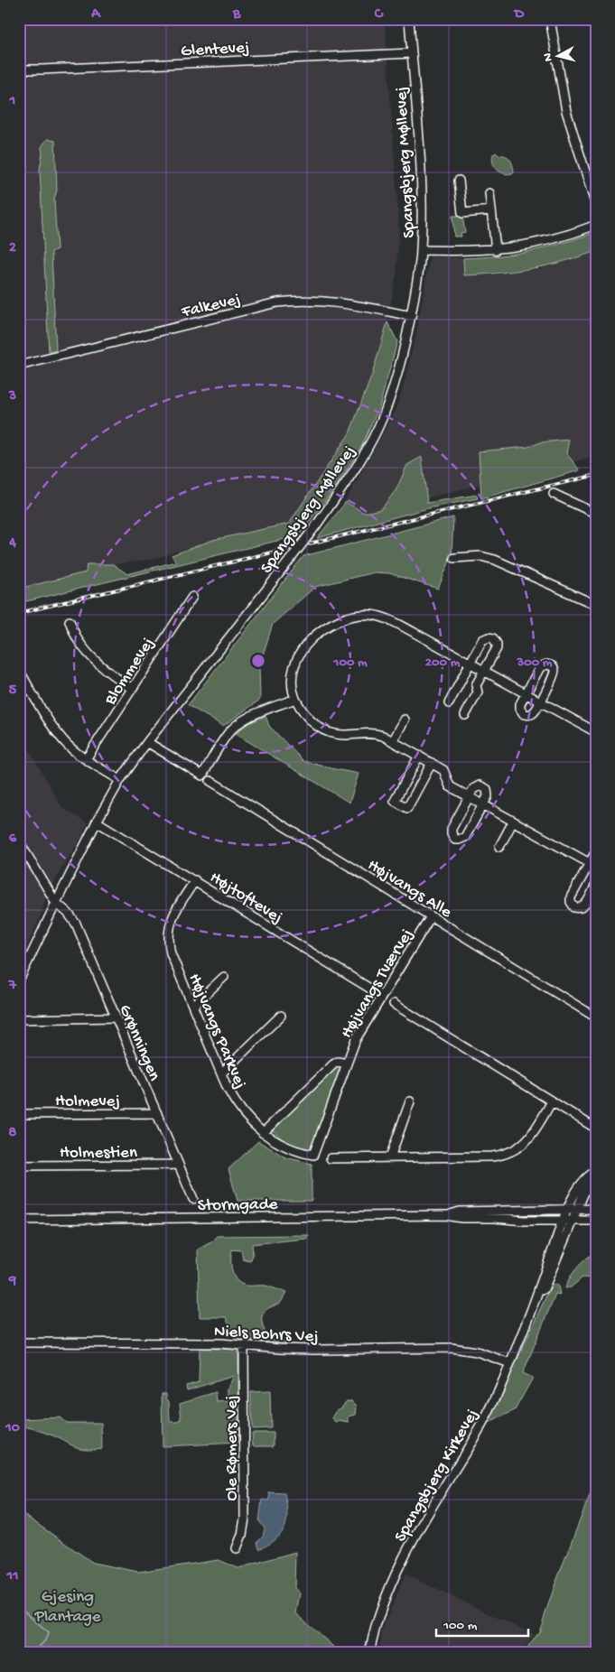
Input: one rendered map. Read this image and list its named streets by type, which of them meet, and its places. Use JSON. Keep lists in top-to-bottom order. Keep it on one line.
{"streets":{"street":["Glentevej","Spangsbjerg Møllevej","Falkevej","Blommevej","Højvangs Alle","Højtoftevej","Højvangs Tværvej","Højvangs Parkvej","Grønningen","Holmevej","Holmestien","Stormgade","Niels Bohrs Vej","Ole Rømers Vej","Spangsbjerg Kirkevej"]},"crossings":[["Glentevej","Spangsbjerg Møllevej"],["Spangsbjerg Møllevej","Falkevej"],["Spangsbjerg Møllevej","Højtoftevej"],["Spangsbjerg Møllevej","Grønningen"],["Højvangs Alle","Højvangs Tværvej"],["Højtoftevej","Højvangs Tværvej"],["Højtoftevej","Højvangs Parkvej"],["Højvangs Tværvej","Højvangs Parkvej"],["Grønningen","Holmevej"],["Grønningen","Holmestien"],["Stormgade","Spangsbjerg Kirkevej"],["Niels Bohrs Vej","Ole Rømers Vej"],["Niels Bohrs Vej","Spangsbjerg Kirkevej"]],"parks":["Gjesing Plantage"],"scale_bar":"100 m","north":"left","grid":{"columns":["A","B","C","D"],"rows":["1","2","3","4","5","6","7","8","9","10","11"]},"rings":["100 m","200 m","300 m"]}
